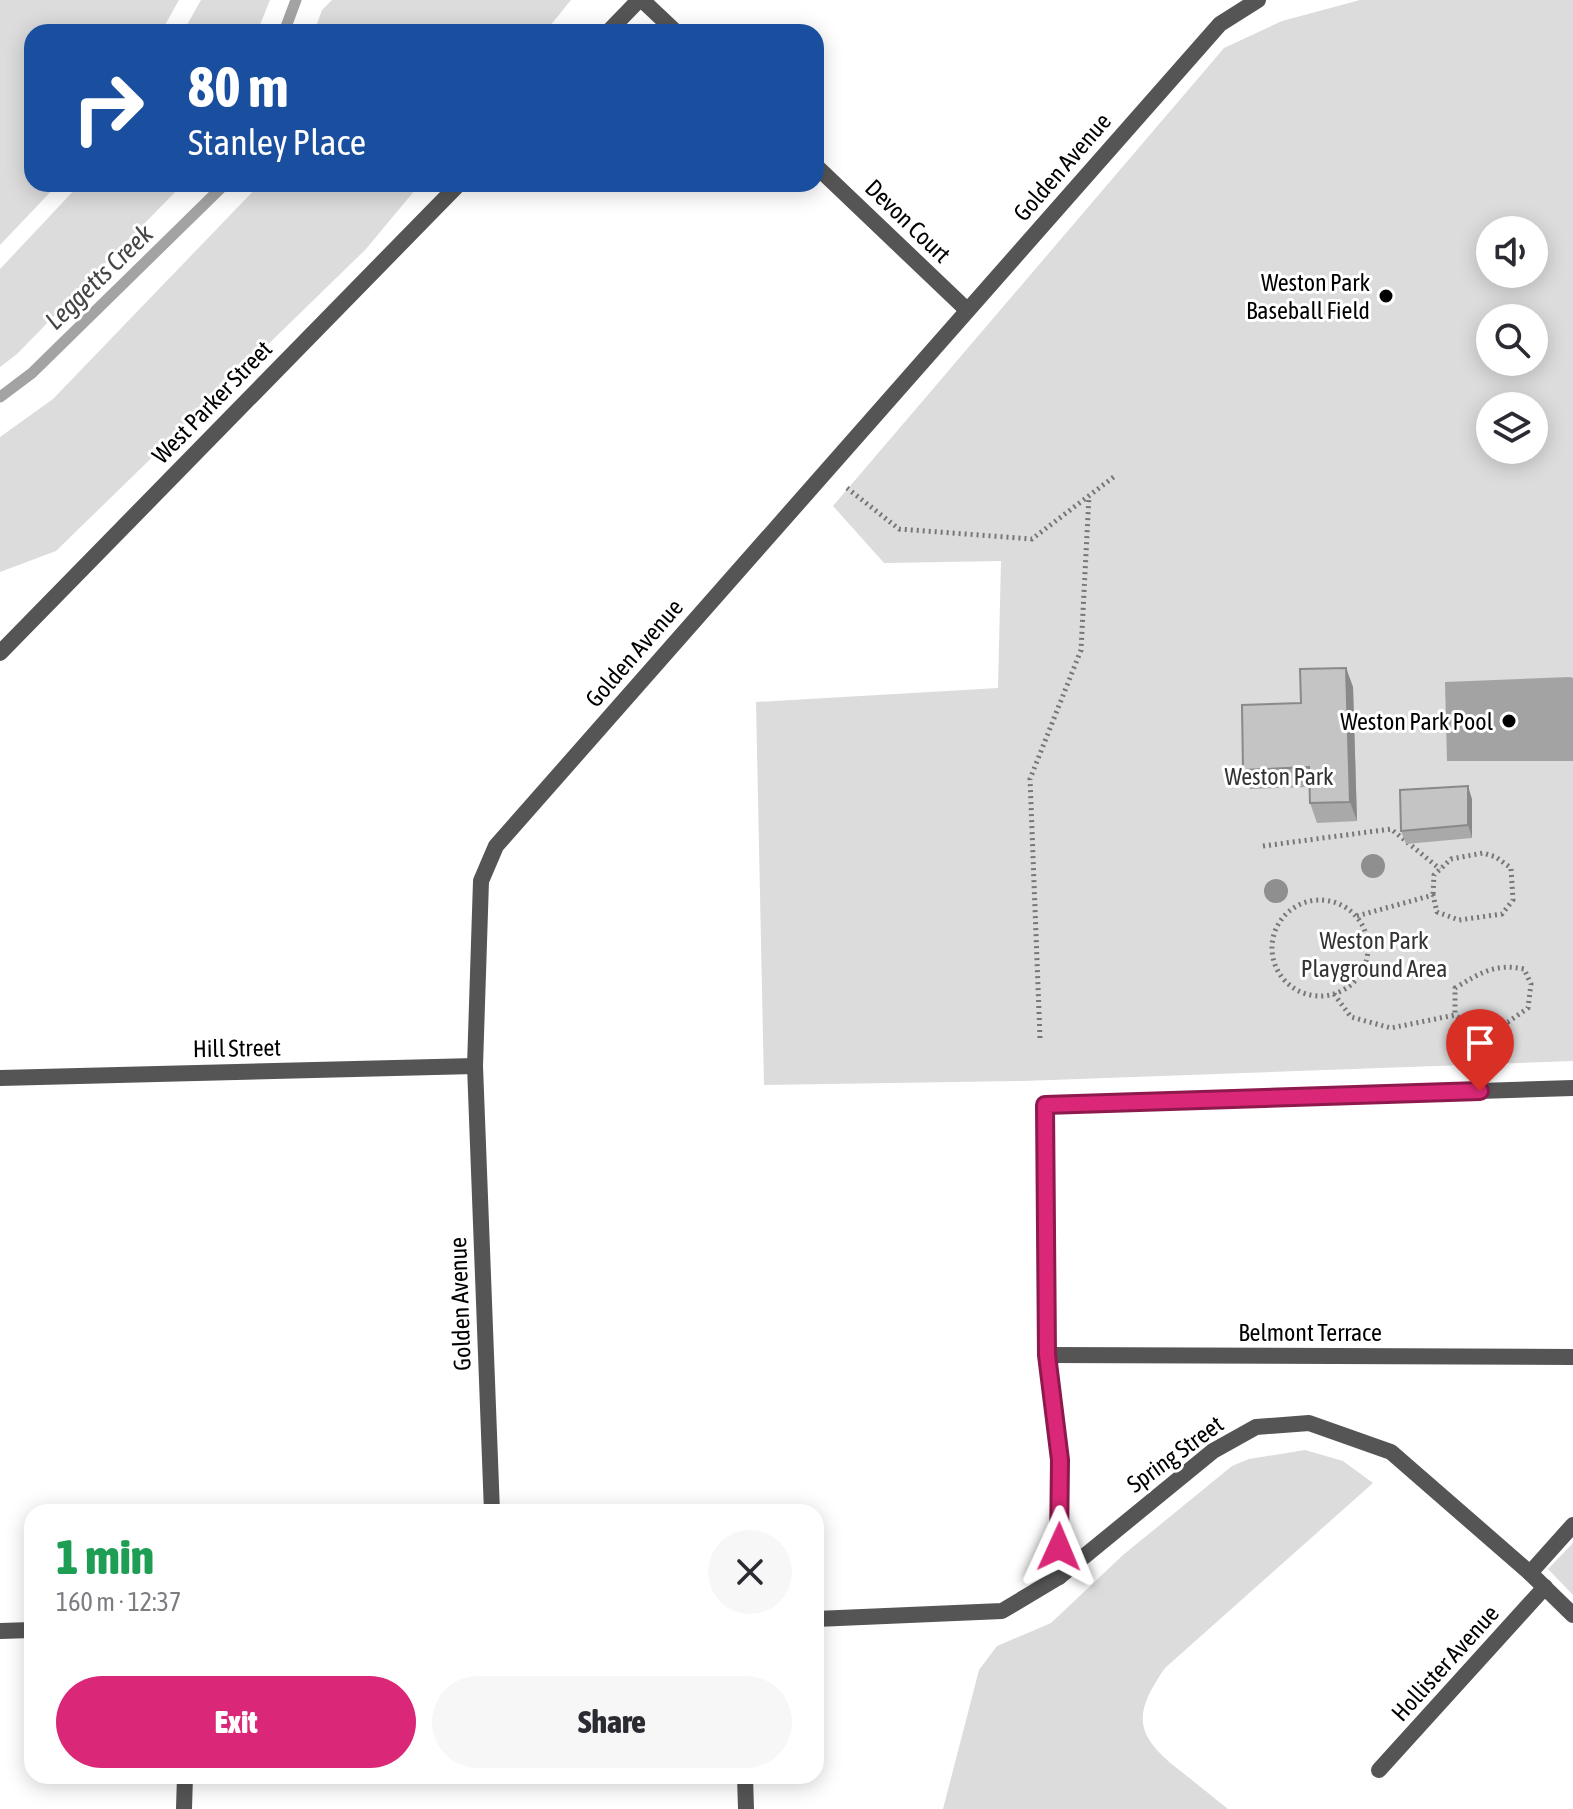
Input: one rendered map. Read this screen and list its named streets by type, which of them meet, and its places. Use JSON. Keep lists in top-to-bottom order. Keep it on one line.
{"streets":{"street":["Golden Avenue","Devon Court","West Parker Street","Hill Street","Belmont Terrace","Spring Street","Hollister Avenue"]},"crossings":[["Golden Avenue","Devon Court"],["Golden Avenue","Hill Street"],["Spring Street","Hollister Avenue"]],"water":["Leggetts Creek"],"parks":["Weston Park","Weston Park Playground Area"],"places":["Weston Park Baseball Field","Weston Park Pool"],"page":{"turn":["80 m","Stanley Place"],"heading":["1 min","160 m · 12:37"],"buttons":["Exit","Share"]}}
